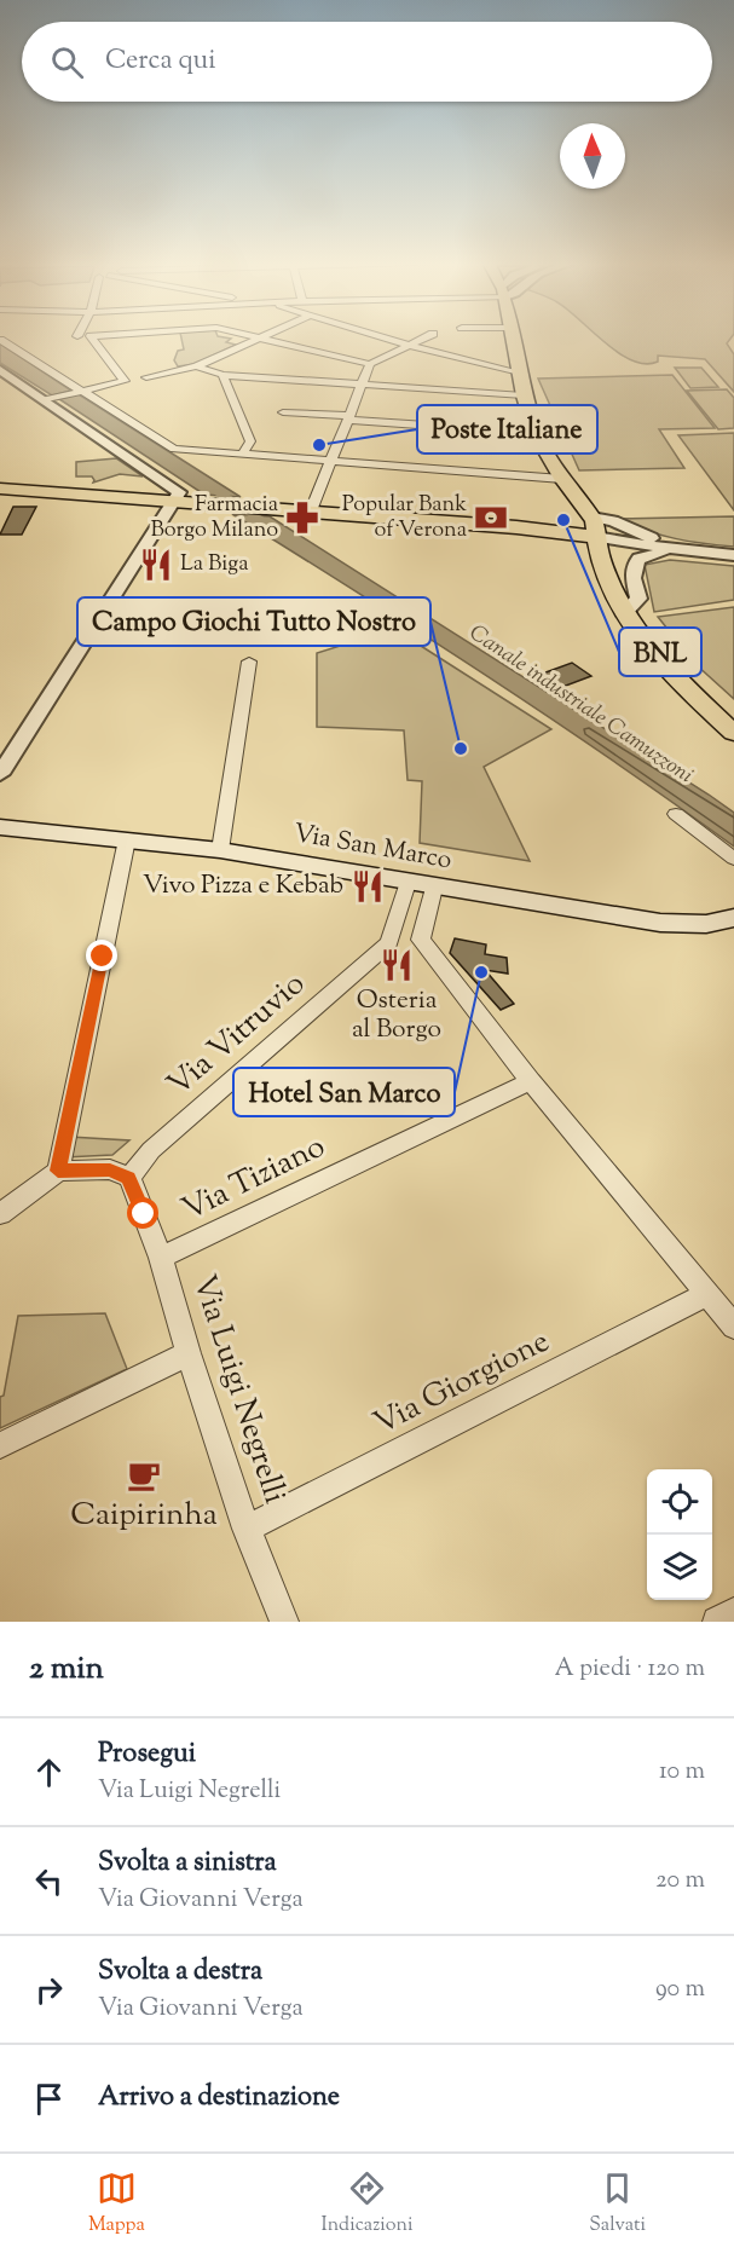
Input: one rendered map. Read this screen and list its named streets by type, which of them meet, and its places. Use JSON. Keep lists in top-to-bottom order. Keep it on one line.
{"streets":{"main road":["Via San Marco"],"street":["Via Vitruvio","Via Tiziano","Via Giorgione","Via Luigi Negrelli"]},"crossings":[["Via Vitruvio","Via Luigi Negrelli"],["Via Tiziano","Via Luigi Negrelli"],["Via Giorgione","Via Luigi Negrelli"]],"water":["Canale industriale Camuzzoni"],"places":{"other":["Poste Italiane","BNL","Campo Giochi Tutto Nostro","Hotel San Marco"],"pharmacy":["Farmacia Borgo Milano"],"bank":["Popular Bank of Verona"],"restaurant":["La Biga","Vivo Pizza e Kebab","Osteria al Borgo"],"cafe":["Caipirinha"]},"north":"top","page":{"search":"Cerca qui","heading":["2 min","A piedi · 120 m"],"list":[["Prosegui","Via Luigi Negrelli","10 m"],["Svolta a sinistra","Via Giovanni Verga","20 m"],["Svolta a destra","Via Giovanni Verga","90 m"],"Arrivo a destinazione"],"nav":["Mappa","Indicazioni","Salvati"]}}
